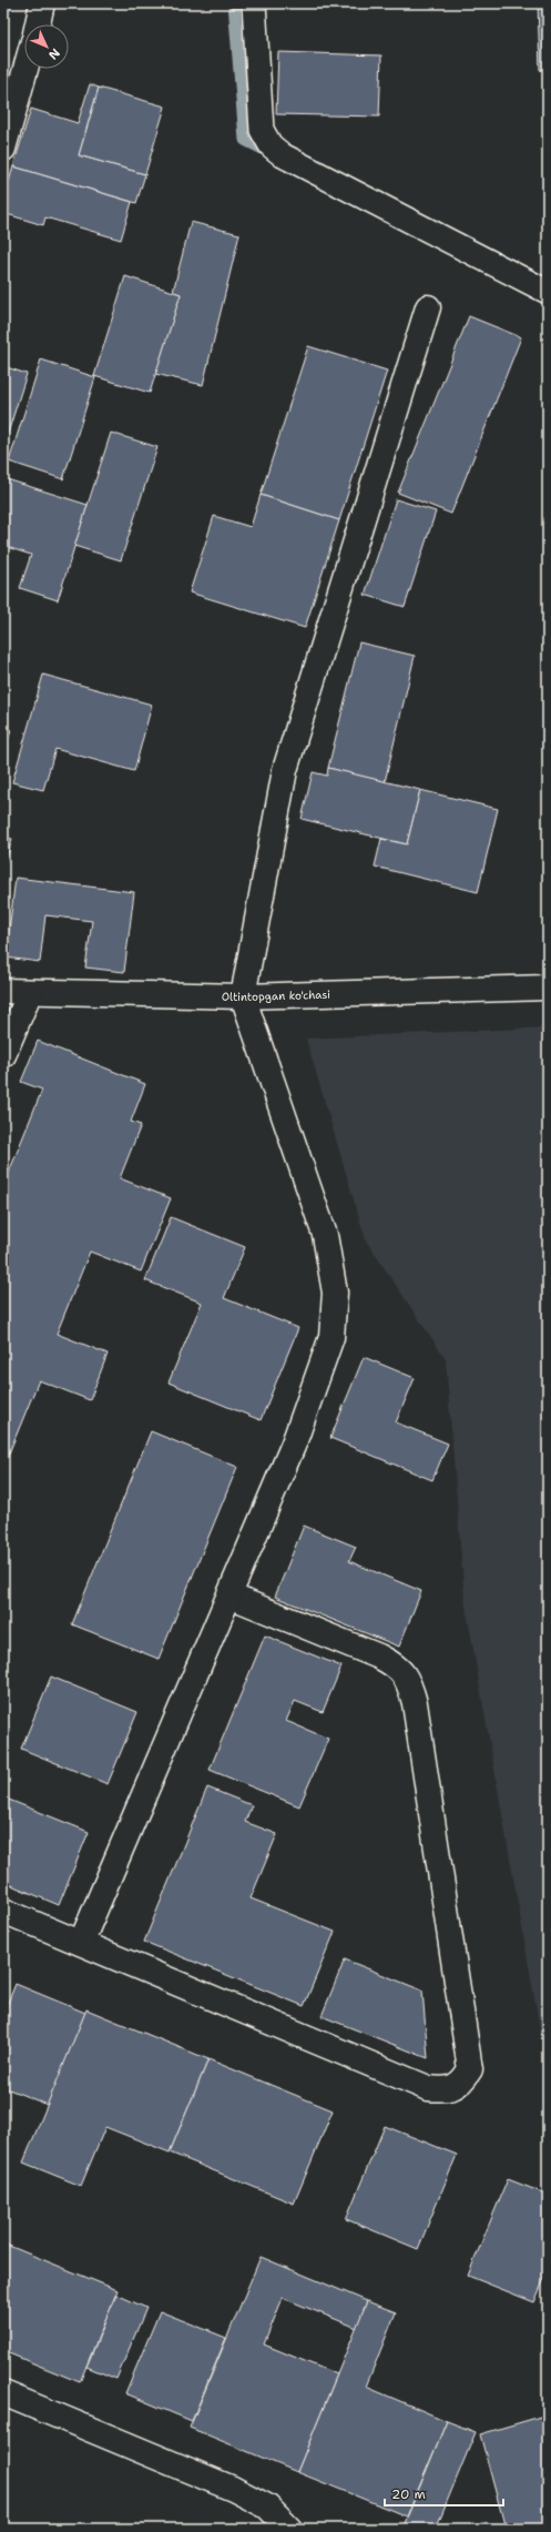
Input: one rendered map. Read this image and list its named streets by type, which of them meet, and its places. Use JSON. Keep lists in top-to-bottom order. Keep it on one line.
{"streets":{"street":["Oltintopgan ko'chasi"]},"scale_bar":"20 m","north":"bottom right"}
